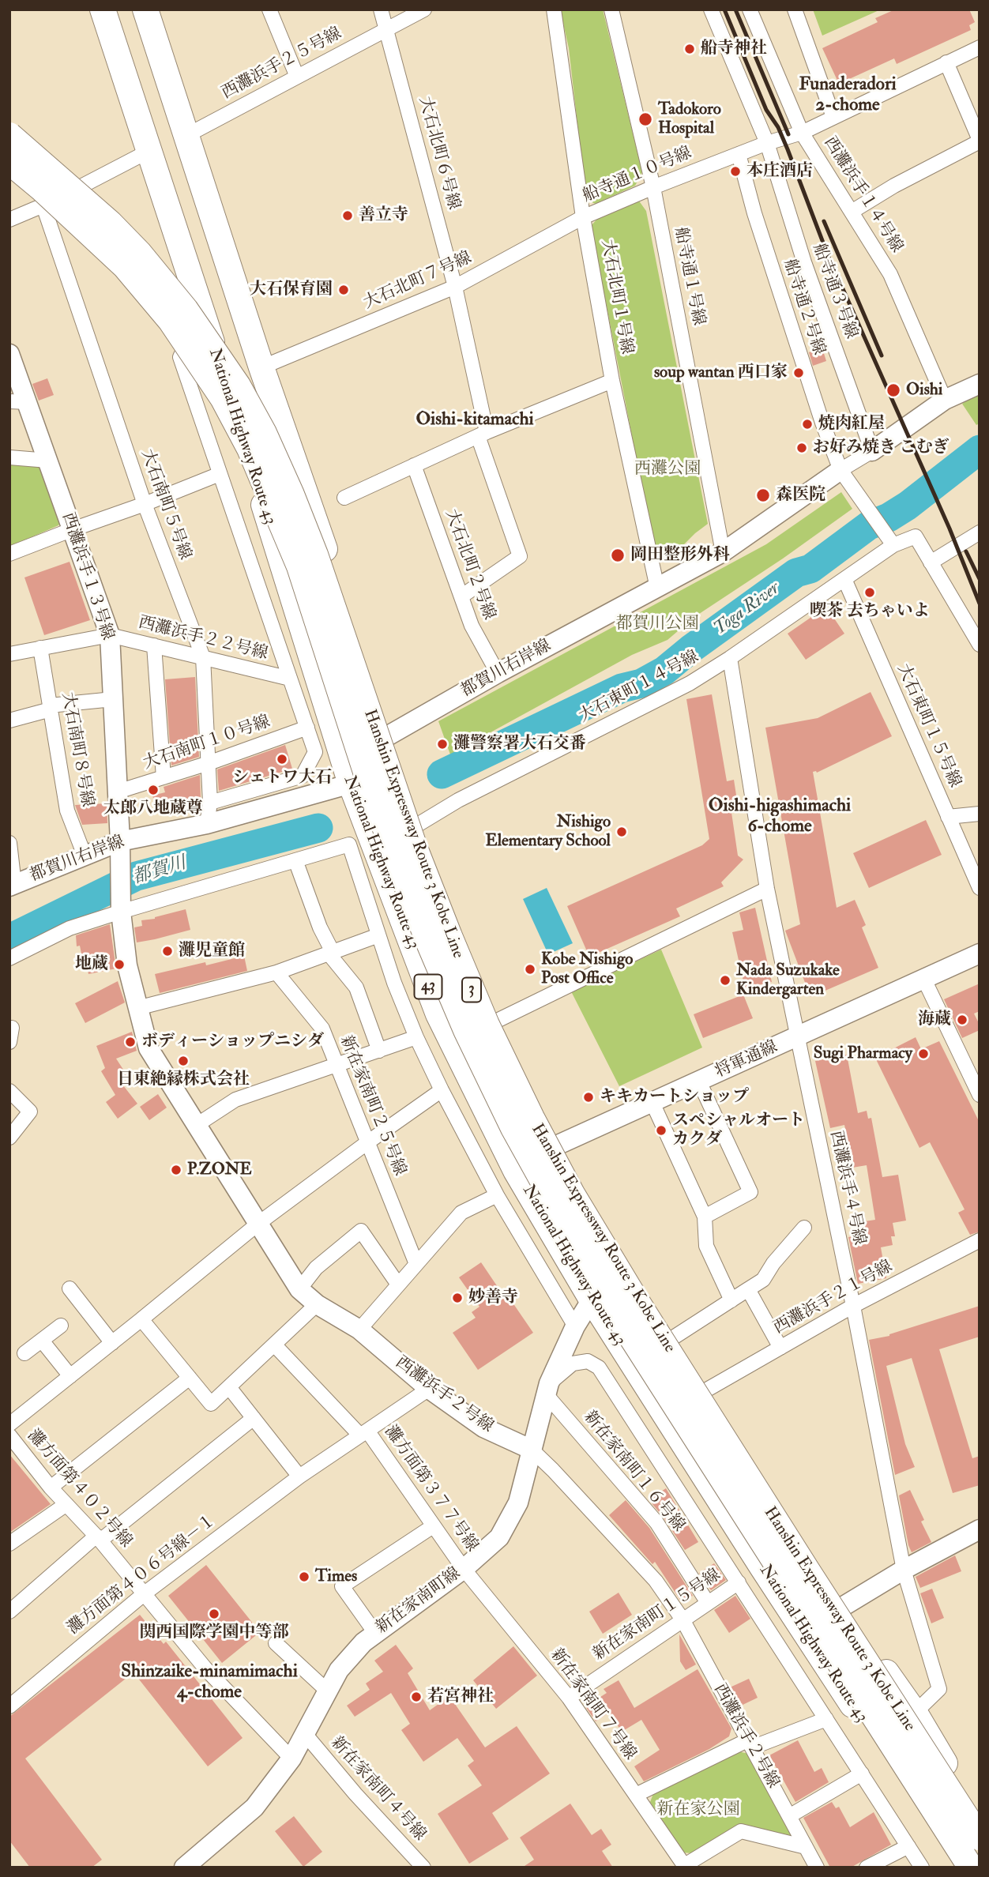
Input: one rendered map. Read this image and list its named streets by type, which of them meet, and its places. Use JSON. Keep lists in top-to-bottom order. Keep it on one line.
{"streets":{"highway":["National Highway Route 43","Hanshin Expressway Route 3 Kobe Line","43","3"],"street":["西灘浜手２５号線","大石北町６号線","船寺通１０号線","西灘浜手１４号線","船寺通１号線","大石北町７号線","船寺通３号線","大石北町１号線","船寺通２号線","大石南町５号線","大石北町２号線","西灘浜手１３号線","西灘浜手２２号線","都賀川右岸線","大石東町１４号線","大石東町１５号線","大石南町１０号線","大石南町８号線","将軍通線","新在家南町２５号線","西灘浜手４号線","西灘浜手２１号線","西灘浜手２号線","新在家南町１６号線","灘方面第４０２号線","灘方面第３７７号線","灘方面第４０６号線－１","新在家南町線","新在家南町１５号線","新在家南町７号線","新在家南町４号線"]},"crossings":[["西灘浜手２５号線","大石北町６号線"],["大石北町６号線","大石北町７号線"],["大石北町６号線","大石北町２号線"],["船寺通１０号線","西灘浜手１４号線"],["船寺通１０号線","船寺通１号線"],["船寺通１０号線","大石北町７号線"],["船寺通１０号線","船寺通３号線"],["船寺通１０号線","大石北町１号線"],["船寺通１０号線","船寺通２号線"],["西灘浜手１４号線","都賀川右岸線"],["船寺通１号線","都賀川右岸線"],["大石北町７号線","大石北町１号線"],["船寺通３号線","都賀川右岸線"],["大石北町１号線","都賀川右岸線"],["船寺通２号線","都賀川右岸線"],["National Highway Route 43","都賀川右岸線"],["National Highway Route 43","将軍通線"],["National Highway Route 43","新在家南町線"],["大石南町５号線","西灘浜手２２号線"],["大石南町５号線","都賀川右岸線"],["大石南町５号線","大石南町１０号線"],["大石北町２号線","都賀川右岸線"],["西灘浜手１３号線","西灘浜手２２号線"],["西灘浜手１３号線","都賀川右岸線"],["西灘浜手１３号線","大石南町１０号線"],["西灘浜手１３号線","西灘浜手２号線"],["西灘浜手２２号線","大石南町８号線"],["都賀川右岸線","大石南町８号線"],["大石東町１４号線","大石東町１５号線"],["大石東町１４号線","西灘浜手４号線"],["将軍通線","西灘浜手４号線"],["西灘浜手４号線","西灘浜手２１号線"],["西灘浜手２号線","灘方面第４０６号線－１"],["西灘浜手２号線","新在家南町線"],["西灘浜手２号線","新在家南町１５号線"],["新在家南町１６号線","新在家南町線"],["新在家南町１６号線","新在家南町１５号線"],["灘方面第４０２号線","灘方面第４０６号線－１"],["灘方面第４０２号線","新在家南町線"],["灘方面第３７７号線","灘方面第４０６号線－１"],["灘方面第３７７号線","新在家南町線"],["灘方面第３７７号線","新在家南町７号線"],["新在家南町線","新在家南町７号線"],["新在家南町線","新在家南町４号線"],["新在家南町１５号線","新在家南町７号線"]],"districts":["Funaderadori 2-chome","Oishi-kitamachi","Oishi-higashimachi 6-chome","Shinzaike-minamimachi 4-chome"],"water":["Toga River","都賀川"],"parks":["西灘公園","都賀川公園","新在家公園"],"places":["船寺神社","Tadokoro Hospital","本庄酒店","善立寺","大石保育園","soup wantan 西口家","Oishi","焼肉紅屋","お好み焼き こむぎ","森医院","岡田整形外科","喫茶 去ちゃいよ","灘警察署大石交番","シェトワ大石","太郎八地蔵尊","Nishigo Elementary School","灘児童館","地蔵","Kobe Nishigo Post Office","Nada Suzukake Kindergarten","海蔵","ボディーショップニシダ","Sugi Pharmacy","日東絶縁株式会社","キキカートショップ","スペシャルオート カクダ","P.ZONE","妙善寺","Times","関西国際学園中等部","若宮神社"]}
